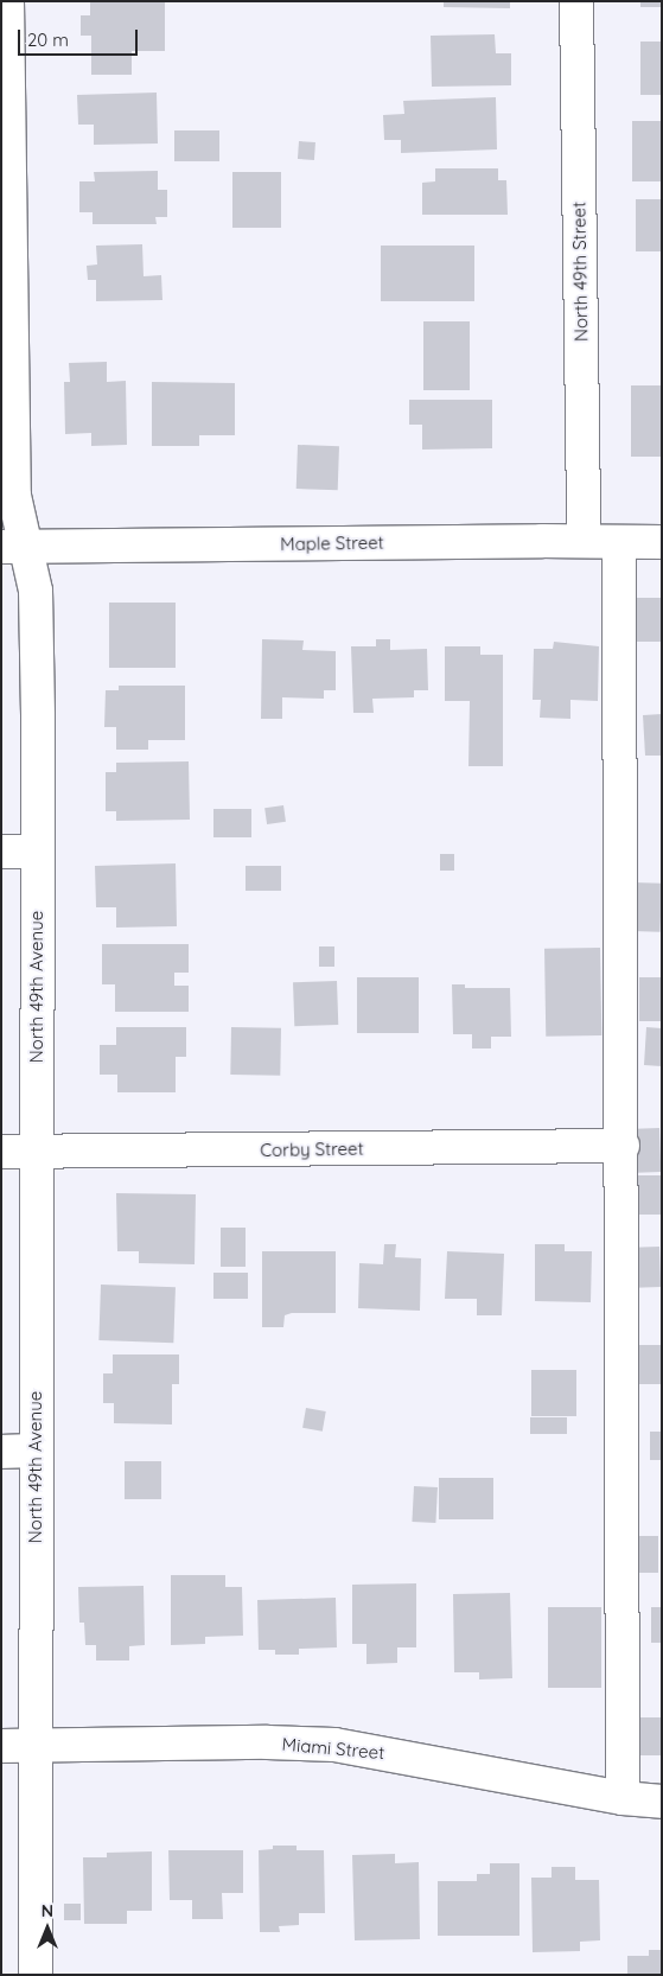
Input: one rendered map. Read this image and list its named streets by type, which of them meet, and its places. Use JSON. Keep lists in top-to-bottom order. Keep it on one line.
{"streets":{"street":["North 49th Street","Maple Street","North 49th Avenue","Corby Street","Miami Street"]},"crossings":[["North 49th Street","Maple Street"],["Maple Street","North 49th Avenue"],["North 49th Avenue","Corby Street"],["North 49th Avenue","Miami Street"]],"scale_bar":"20 m","north":"top"}
